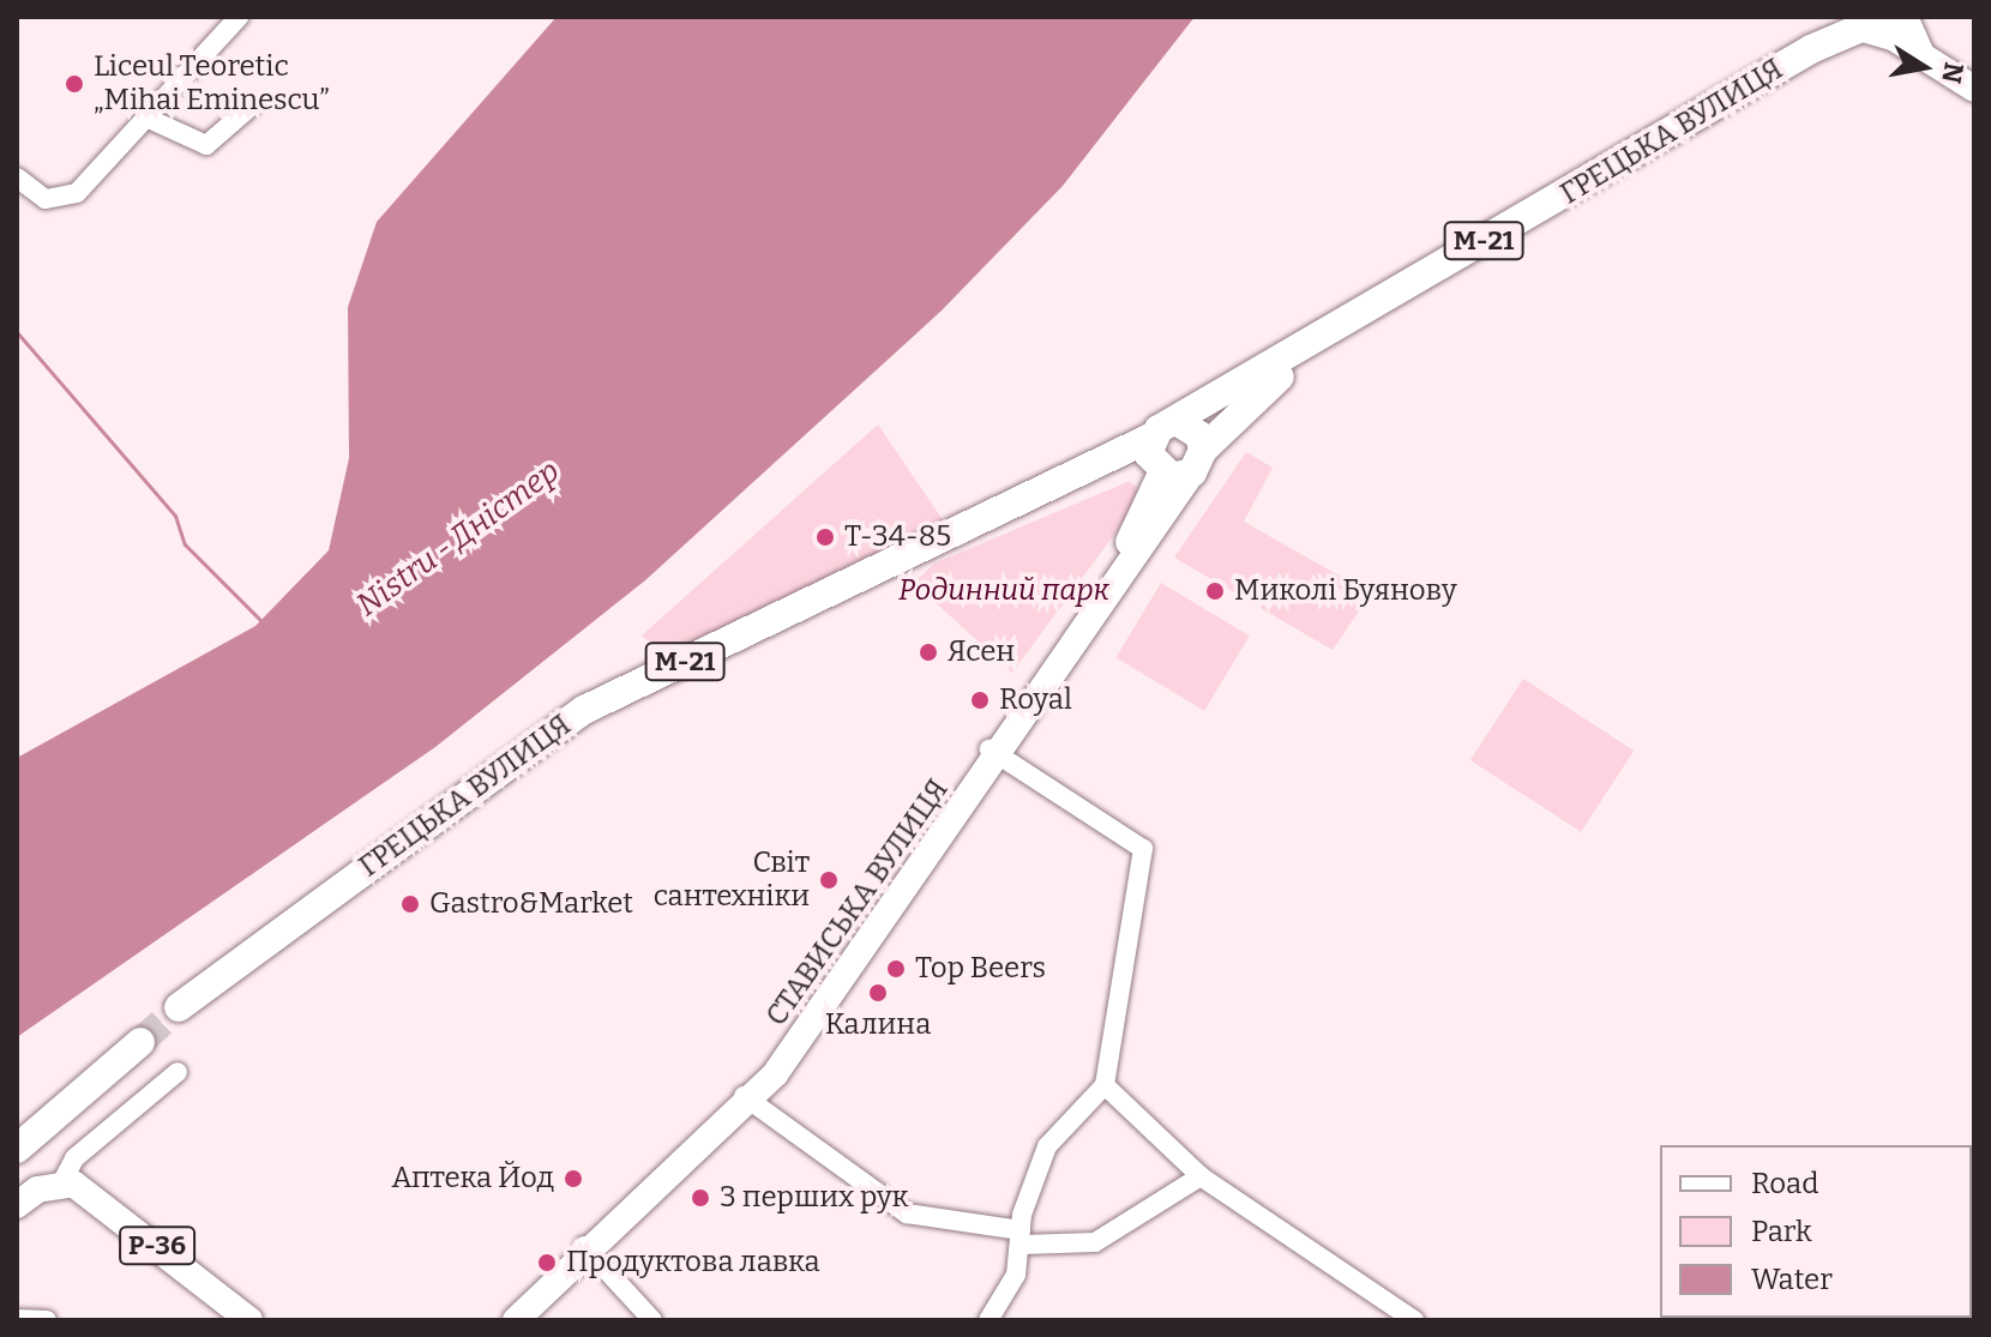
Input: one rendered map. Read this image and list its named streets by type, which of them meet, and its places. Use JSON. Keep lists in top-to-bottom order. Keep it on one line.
{"streets":{"highway":["ГРЕЦЬКА ВУЛИЦЯ","М-21"],"main road":["СТАВИСЬКА ВУЛИЦЯ","Р-36"]},"crossings":[["ГРЕЦЬКА ВУЛИЦЯ","М-21"],["ГРЕЦЬКА ВУЛИЦЯ","СТАВИСЬКА ВУЛИЦЯ"],["М-21","СТАВИСЬКА ВУЛИЦЯ"]],"water":["Nistru - Дністер"],"parks":["Родинний парк"],"places":["Liceul Teoretic „Mihai Eminescu”","Т-34-85","Миколі Буянову","Ясен","Royal","Світ сантехніки","Gastro&Market","Top Beers","Калина","Аптека Йод","З перших рук","Продуктова лавка"],"legend":["Road","Park","Water"],"north":"right"}
